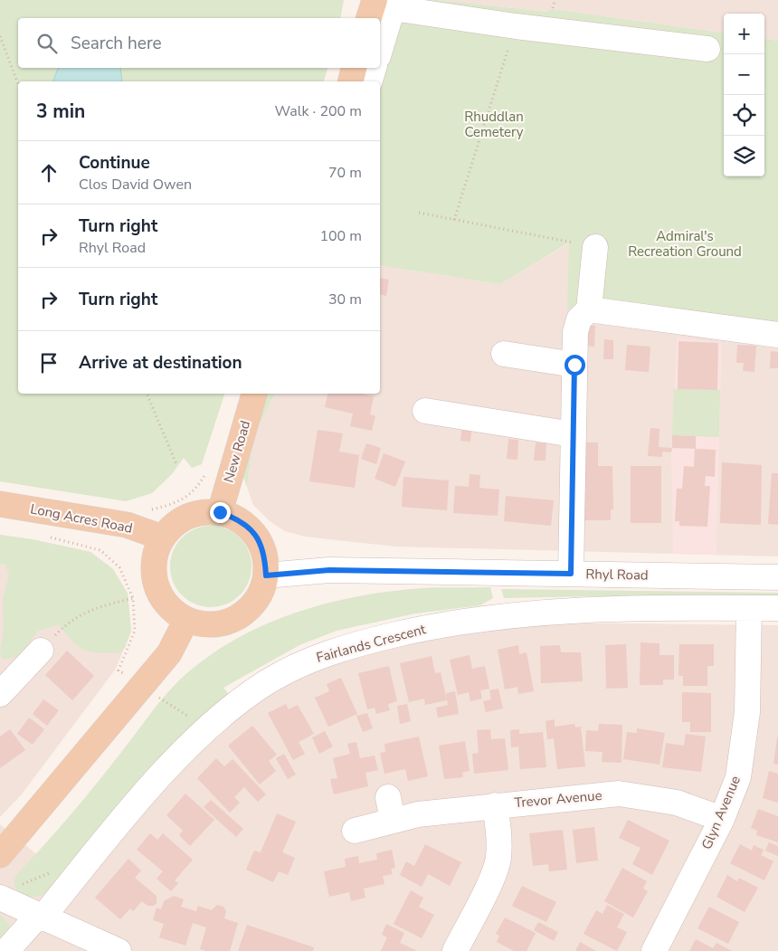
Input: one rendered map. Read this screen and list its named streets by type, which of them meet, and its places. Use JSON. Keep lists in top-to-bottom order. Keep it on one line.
{"streets":{"main road":["New Road","Long Acres Road"],"street":["Rhyl Road","Fairlands Crescent","Trevor Avenue","Glyn Avenue"]},"crossings":[["New Road","Long Acres Road"],["New Road","Rhyl Road"],["Long Acres Road","Rhyl Road"],["Fairlands Crescent","Glyn Avenue"],["Trevor Avenue","Glyn Avenue"]],"parks":["Rhuddlan Cemetery","Admiral's Recreation Ground"],"page":{"map_buttons":["+","−"],"search":"Search here","heading":["3 min","Walk · 200 m"],"list":[["Continue","Clos David Owen","70 m"],["Turn right","Rhyl Road","100 m"],["Turn right","30 m"],"Arrive at destination"]}}
